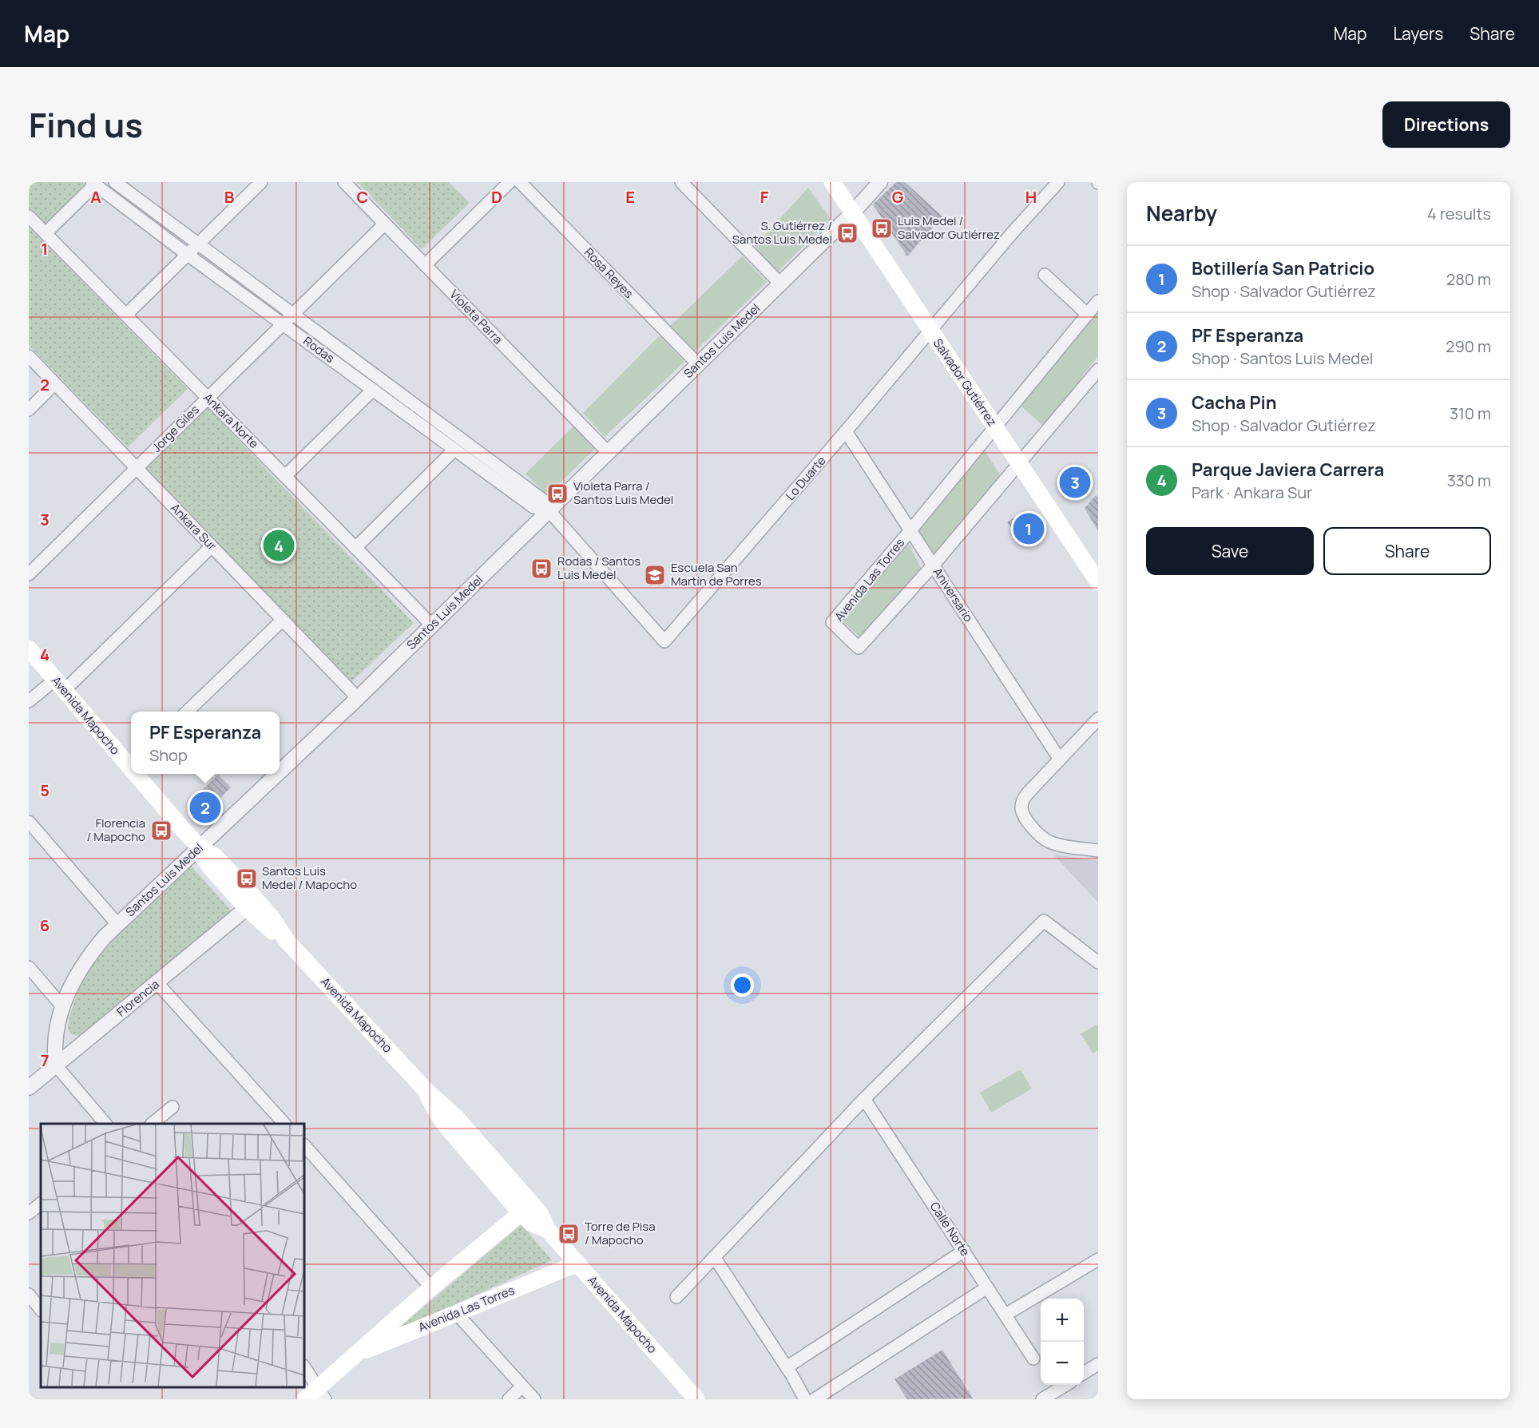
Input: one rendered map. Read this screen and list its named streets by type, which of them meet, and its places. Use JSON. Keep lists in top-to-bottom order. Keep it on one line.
{"streets":{"main road":["Salvador Gutiérrez","Avenida Las Torres","Avenida Mapocho"],"street":["Rosa Reyes","Violeta Parra","Santos Luis Medel","Rodas","Ankara Norte","Jorge Giles","Lo Duarte","Ankara Sur","Aniversario","Florencia","Calle Norte"]},"crossings":[["Rosa Reyes","Santos Luis Medel"],["Violeta Parra","Santos Luis Medel"],["Violeta Parra","Jorge Giles"],["Santos Luis Medel","Rodas"],["Santos Luis Medel","Salvador Gutiérrez"],["Santos Luis Medel","Ankara Norte"],["Santos Luis Medel","Lo Duarte"],["Santos Luis Medel","Ankara Sur"],["Santos Luis Medel","Avenida Mapocho"],["Santos Luis Medel","Florencia"],["Rodas","Jorge Giles"],["Rodas","Lo Duarte"],["Salvador Gutiérrez","Lo Duarte"],["Salvador Gutiérrez","Avenida Las Torres"],["Ankara Norte","Jorge Giles"],["Jorge Giles","Ankara Sur"],["Lo Duarte","Aniversario"],["Avenida Las Torres","Aniversario"],["Avenida Las Torres","Avenida Mapocho"],["Avenida Mapocho","Florencia"]],"places":{"bus stop":["Luis Medel / Salvador Gutiérrez","S. Gutiérrez / Santos Luis Medel","Violeta Parra / Santos Luis Medel","Rodas / Santos Luis Medel","Florencia / Mapocho","Santos Luis Medel / Mapocho","Torre de Pisa / Mapocho"],"school or university":["Escuela San Martín de Porres"]},"page":{"header":"Map","nav":["Map","Layers","Share"],"title":"Find us","buttons":["Directions",["Save","Share"]],"heading":["Nearby","4 results"],"list":[{"mark":"1","name":"Botillería San Patricio","note":"Shop · Salvador Gutiérrez","value":"280 m"},{"mark":"2","name":"PF Esperanza","note":"Shop · Santos Luis Medel","value":"290 m"},{"mark":"3","name":"Cacha Pin","note":"Shop · Salvador Gutiérrez","value":"310 m"},{"mark":"4","name":"Parque Javiera Carrera","note":"Park · Ankara Sur","value":"330 m"}],"pins":["3","1","4","2"],"popup":["PF Esperanza","Shop"],"map_buttons":["+","−"]},"grid":{"columns":["A","B","C","D","E","F","G","H"],"rows":["1","2","3","4","5","6","7"]}}
